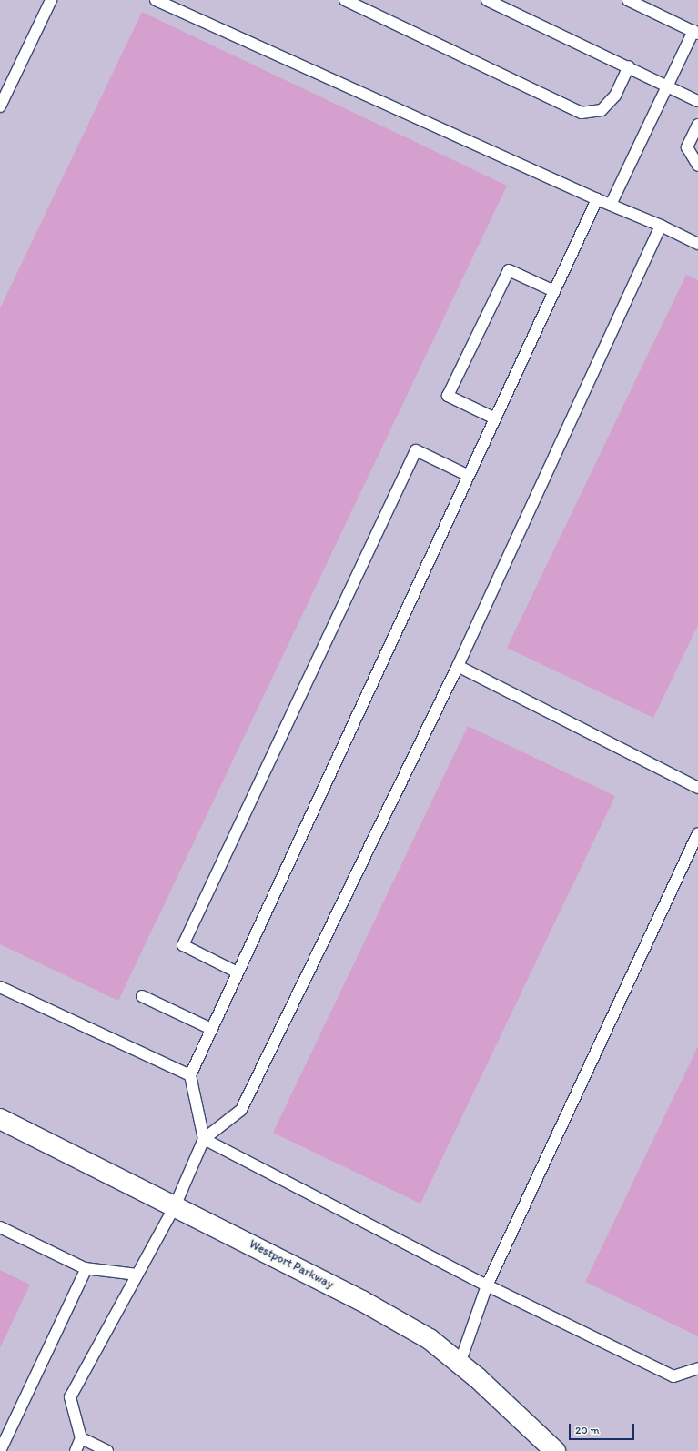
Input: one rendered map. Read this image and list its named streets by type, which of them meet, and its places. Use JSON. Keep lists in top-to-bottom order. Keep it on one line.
{"streets":{"street":["Westport Parkway"]},"scale_bar":"20 m"}
